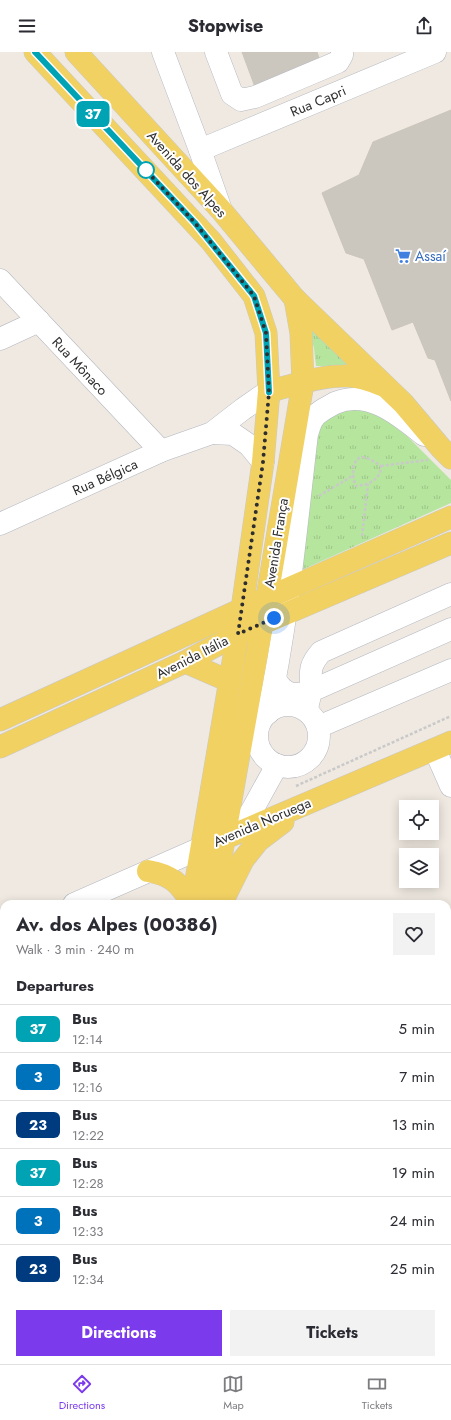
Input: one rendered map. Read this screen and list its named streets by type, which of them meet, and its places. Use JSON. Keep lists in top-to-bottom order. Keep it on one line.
{"streets":{"main road":["Avenida dos Alpes","Avenida França","Avenida Itália","Avenida Noruega"],"street":["Rua Capri","Rua Mônaco","Rua Bélgica"]},"crossings":[["Avenida dos Alpes","Rua Bélgica"],["Avenida dos Alpes","Avenida França"],["Rua Mônaco","Rua Bélgica"],["Rua Bélgica","Avenida França"],["Avenida França","Avenida Itália"],["Avenida França","Avenida Noruega"]],"places":{"supermarket":["Assaí"]},"lines":["bus line 37"],"page":{"header":"Stopwise","on_map":"37","heading":[["Av. dos Alpes (00386)","Walk · 3 min · 240 m"],"Departures"],"list":[{"mark":"37","name":"Bus","note":"12:14","value":"5 min"},{"mark":"3","name":"Bus","note":"12:16","value":"7 min"},{"mark":"23","name":"Bus","note":"12:22","value":"13 min"},{"mark":"37","name":"Bus","note":"12:28","value":"19 min"},{"mark":"3","name":"Bus","note":"12:33","value":"24 min"},{"mark":"23","name":"Bus","note":"12:34","value":"25 min"}],"buttons":["Directions","Tickets"],"tabs":["Directions","Map","Tickets"]}}
